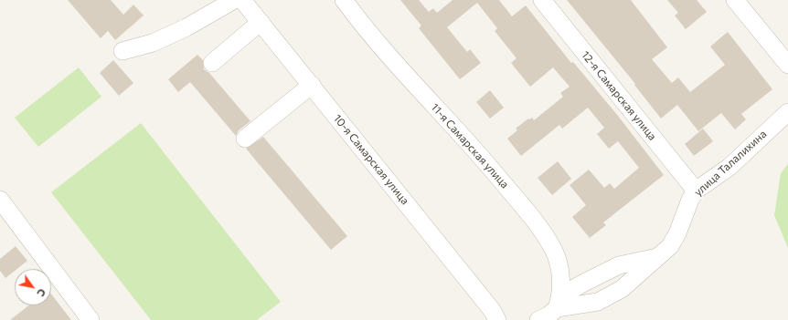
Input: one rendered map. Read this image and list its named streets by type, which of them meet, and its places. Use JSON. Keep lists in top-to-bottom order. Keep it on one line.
{"streets":{"street":["12-я Самарская улица","11-я Самарская улица","10-я Самарская улица","улица Талалихина"]},"crossings":[["12-я Самарская улица","улица Талалихина"],["11-я Самарская улица","улица Талалихина"]],"north":"bottom right"}
